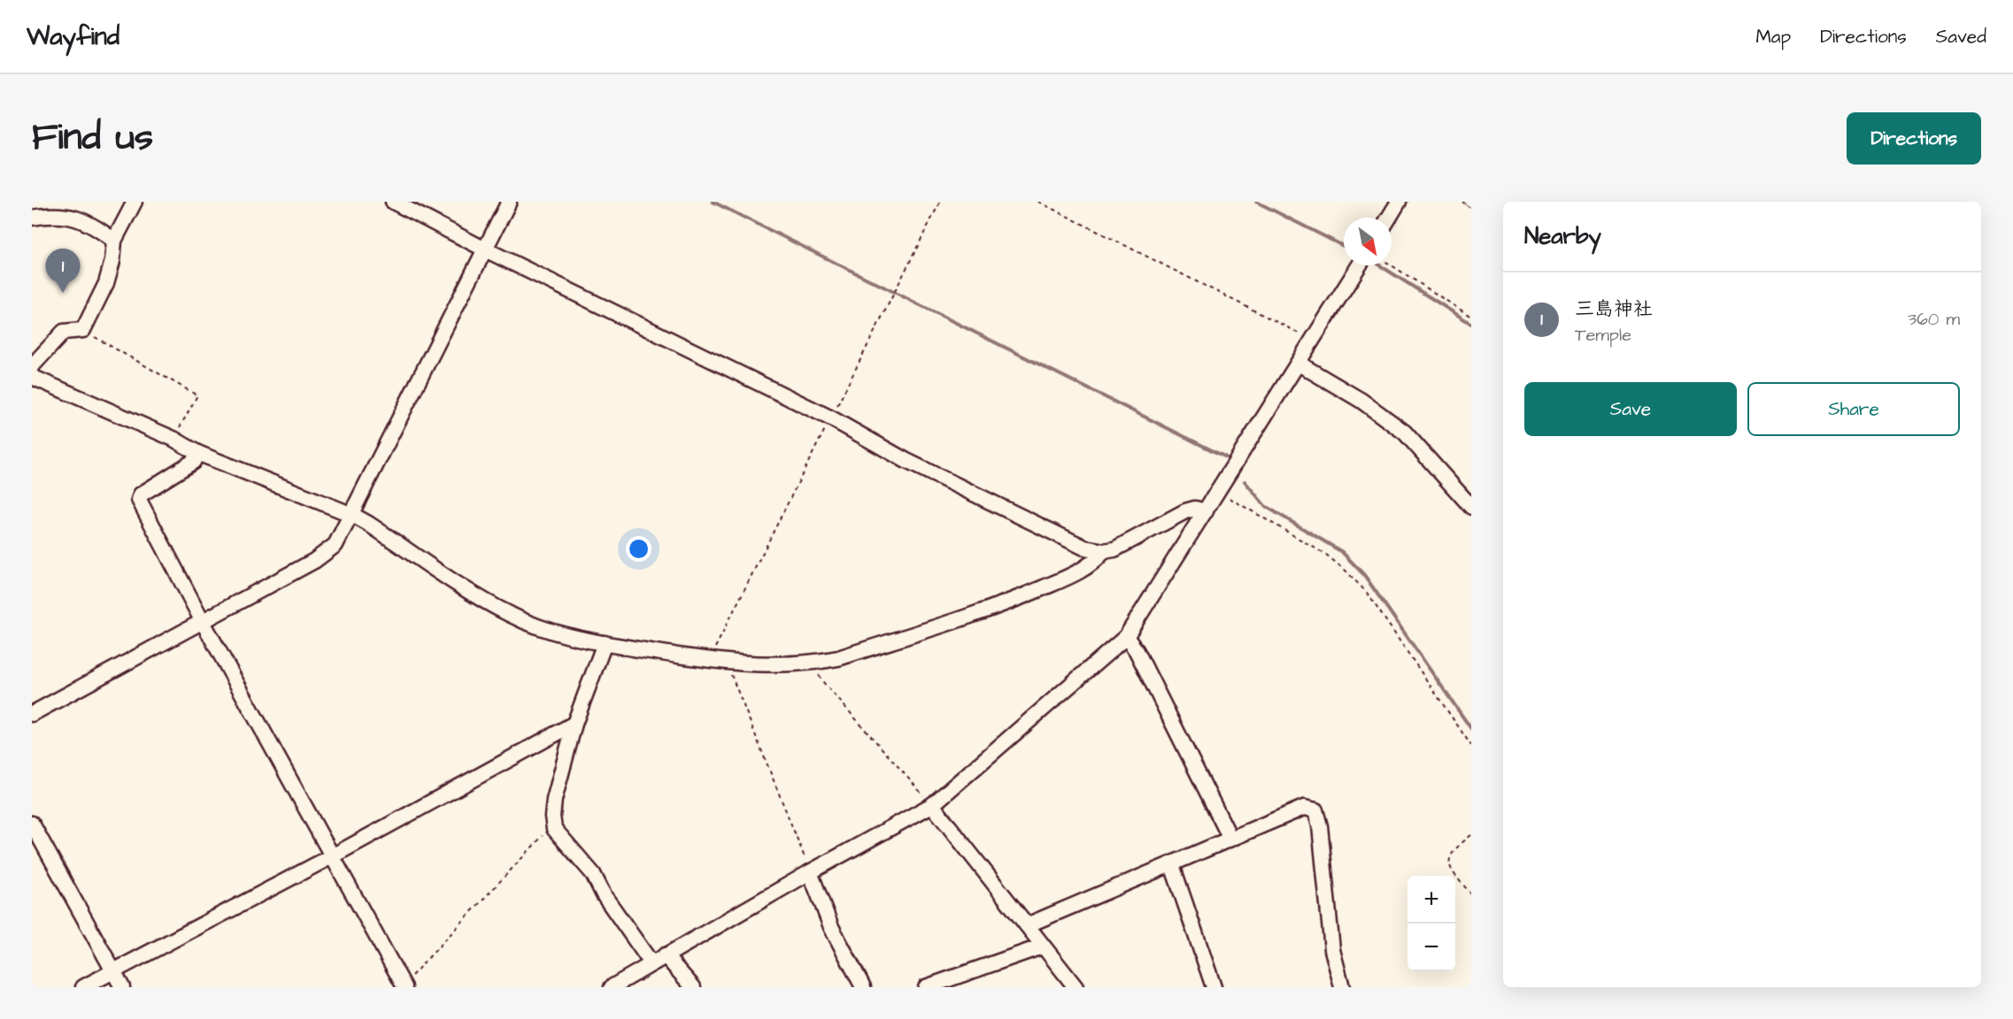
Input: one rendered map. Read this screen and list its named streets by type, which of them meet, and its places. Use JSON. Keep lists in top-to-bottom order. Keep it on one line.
{"north":"bottom right","page":{"header":"Wayfind","nav":["Map","Directions","Saved"],"title":"Find us","buttons":["Directions",["Save","Share"]],"heading":"Nearby","pins":"1","list":[{"mark":"1","name":"三島神社","note":"Temple","value":"360 m"}],"map_buttons":["+","−"]}}
